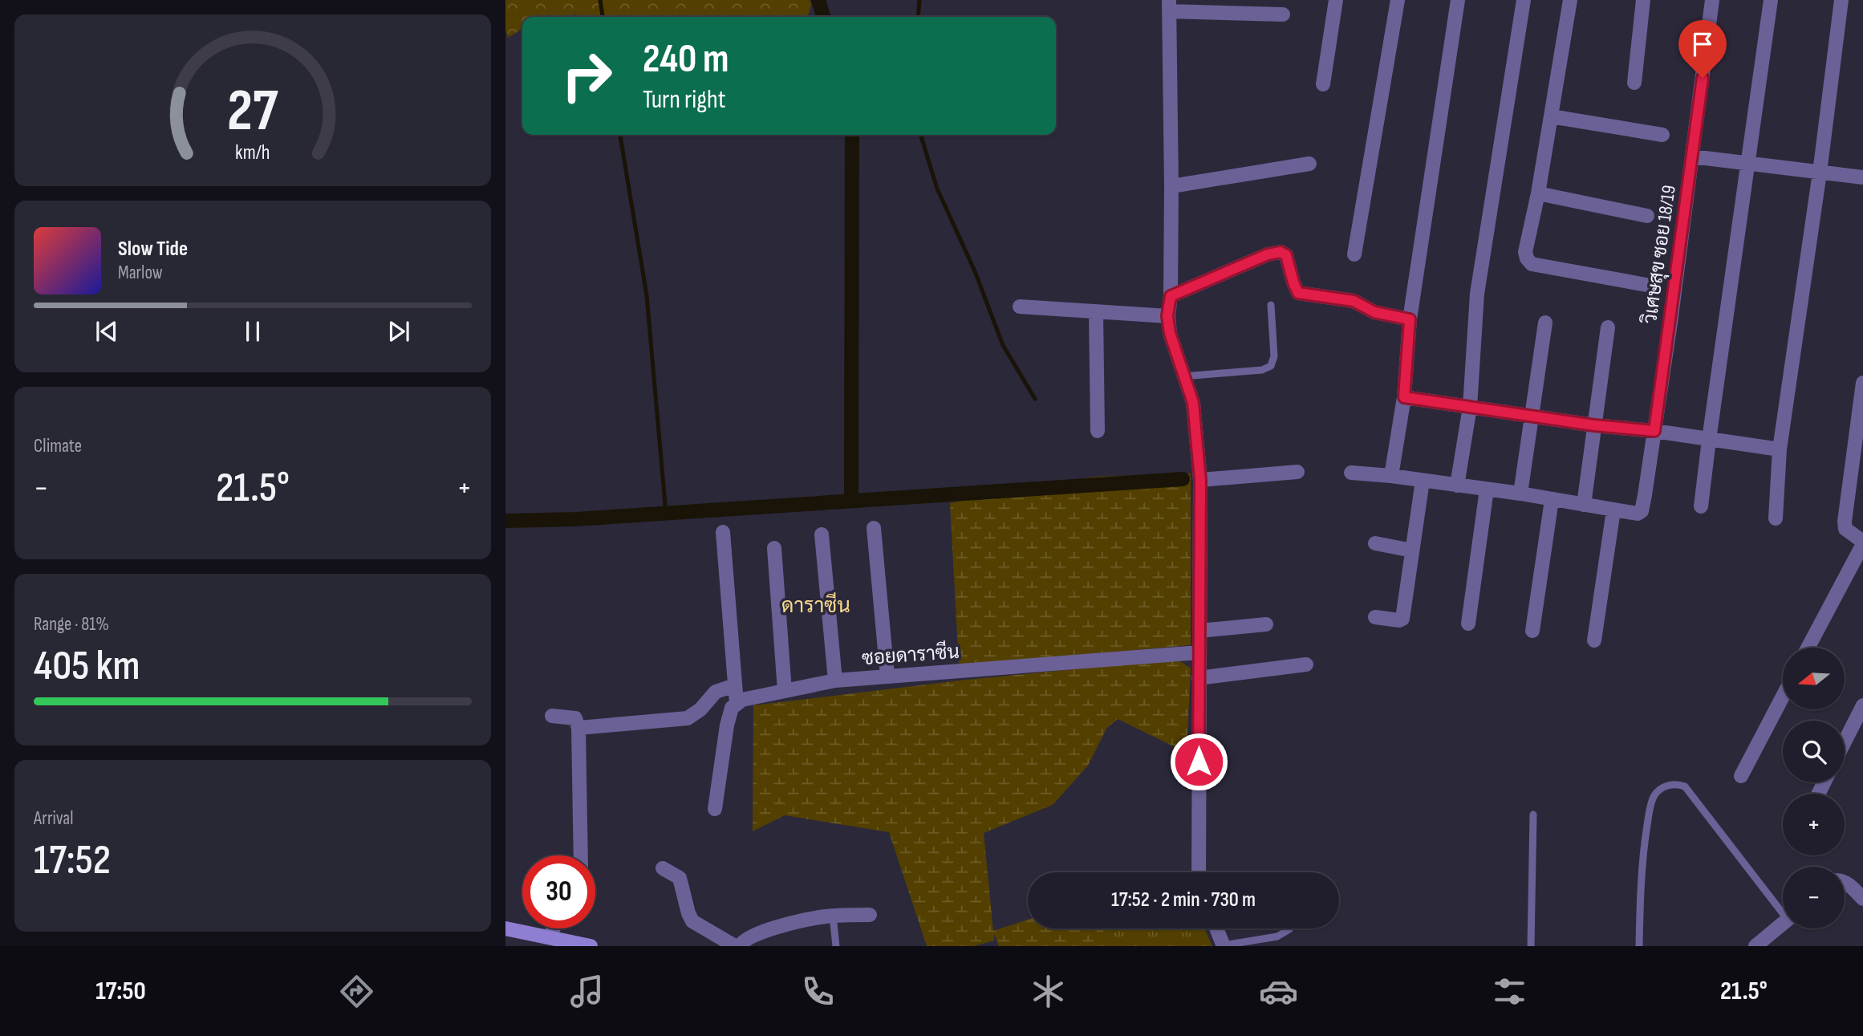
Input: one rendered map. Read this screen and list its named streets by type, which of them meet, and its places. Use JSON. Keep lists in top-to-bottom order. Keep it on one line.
{"streets":{"street":["วิเศษสุข ซอย 18/19","ซอยดาราซีน"]},"districts":["ดาราซีน"],"north":"left","page":{"turn":["240 m","Turn right"],"song":["Slow Tide","Marlow"],"tile":["Climate",["Range · 81%","405 km"],["Arrival","17:52"]],"heat":["−","21.5°","+"],"map_buttons":["+","−"],"limit":"30","trip":"17:52 · 2 min · 730 m","tabs":["17:50","21.5°"],"gauge":["27","km/h"]}}
